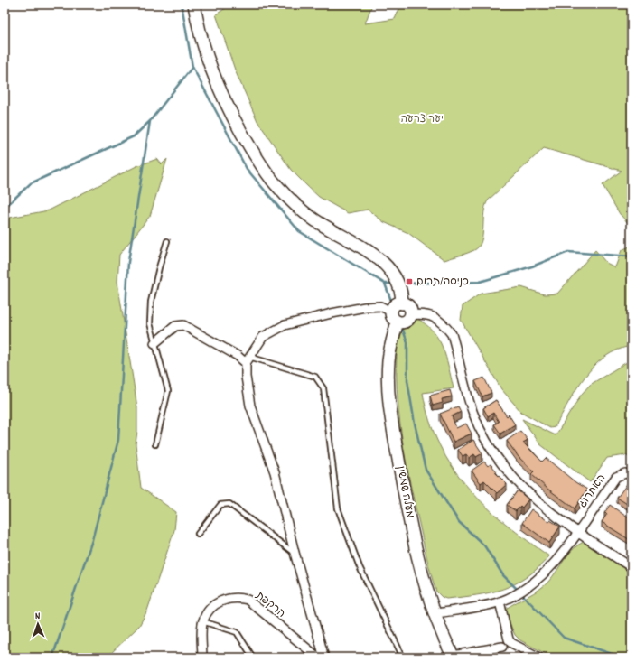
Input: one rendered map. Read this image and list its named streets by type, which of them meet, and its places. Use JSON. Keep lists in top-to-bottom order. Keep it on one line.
{"streets":{"main road":["מעלה שמשון"],"street":["האתרוג","הרקפת"]},"crossings":[["האתרוג","מעלה שמשון"]],"parks":["יער צרעה"],"places":{"transit":["כניסה/תרום"]},"north":"top"}
